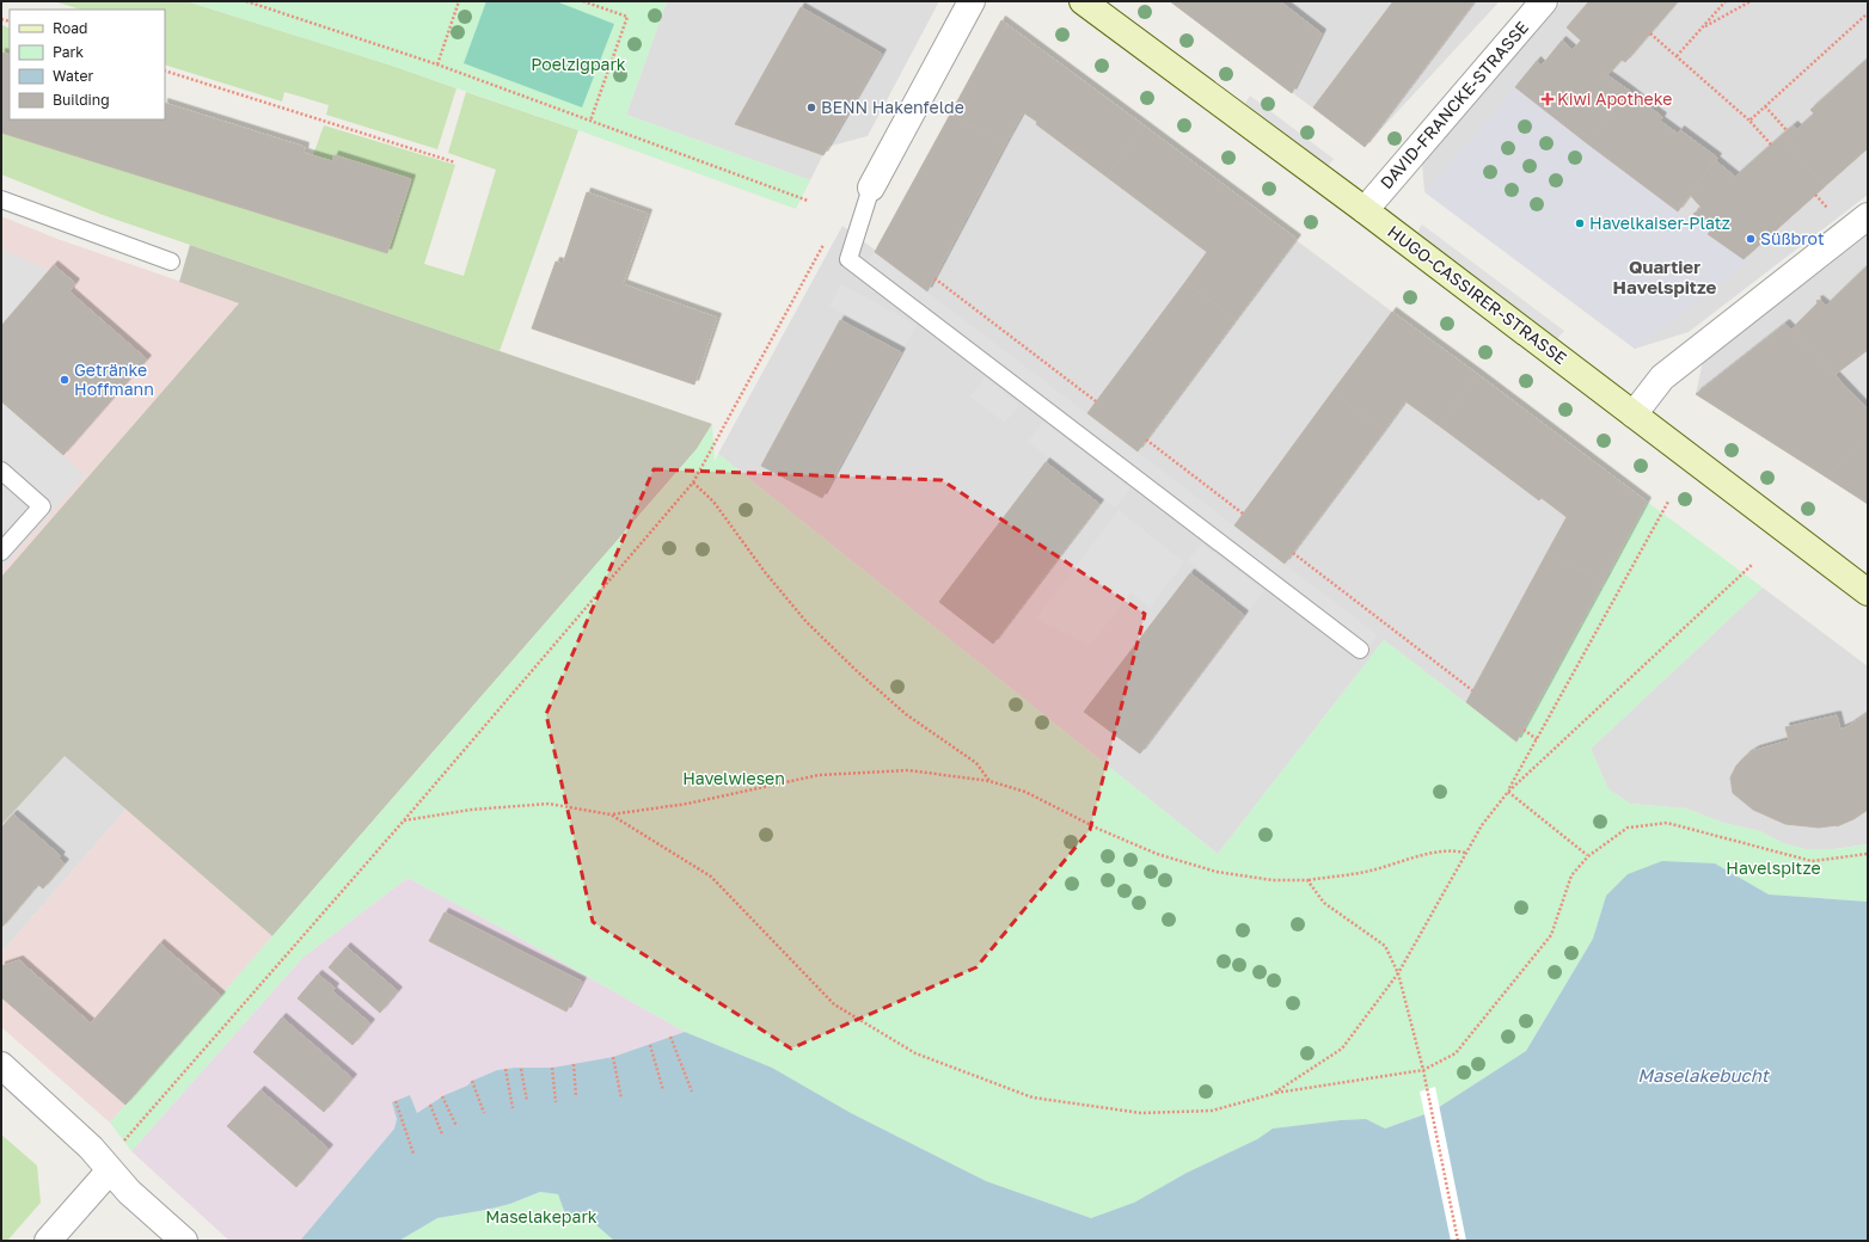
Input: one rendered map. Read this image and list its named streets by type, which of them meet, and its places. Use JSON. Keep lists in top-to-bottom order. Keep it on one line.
{"streets":{"street":["DAVID-FRANCKE-STRASSE","HUGO-CASSIRER-STRASSE"]},"crossings":[["DAVID-FRANCKE-STRASSE","HUGO-CASSIRER-STRASSE"]],"districts":["Quartier Havelspitze"],"water":["Maselakebucht"],"parks":["Poelzigpark","Havelwiesen","Havelspitze","Maselakepark"],"places":{"health":["Kiwi Apotheke"],"other":["BENN Hakenfelde","Havelkaiser-Platz","Süßbrot","Getränke Hoffmann"]},"legend":["Road","Park","Water","Building"]}
